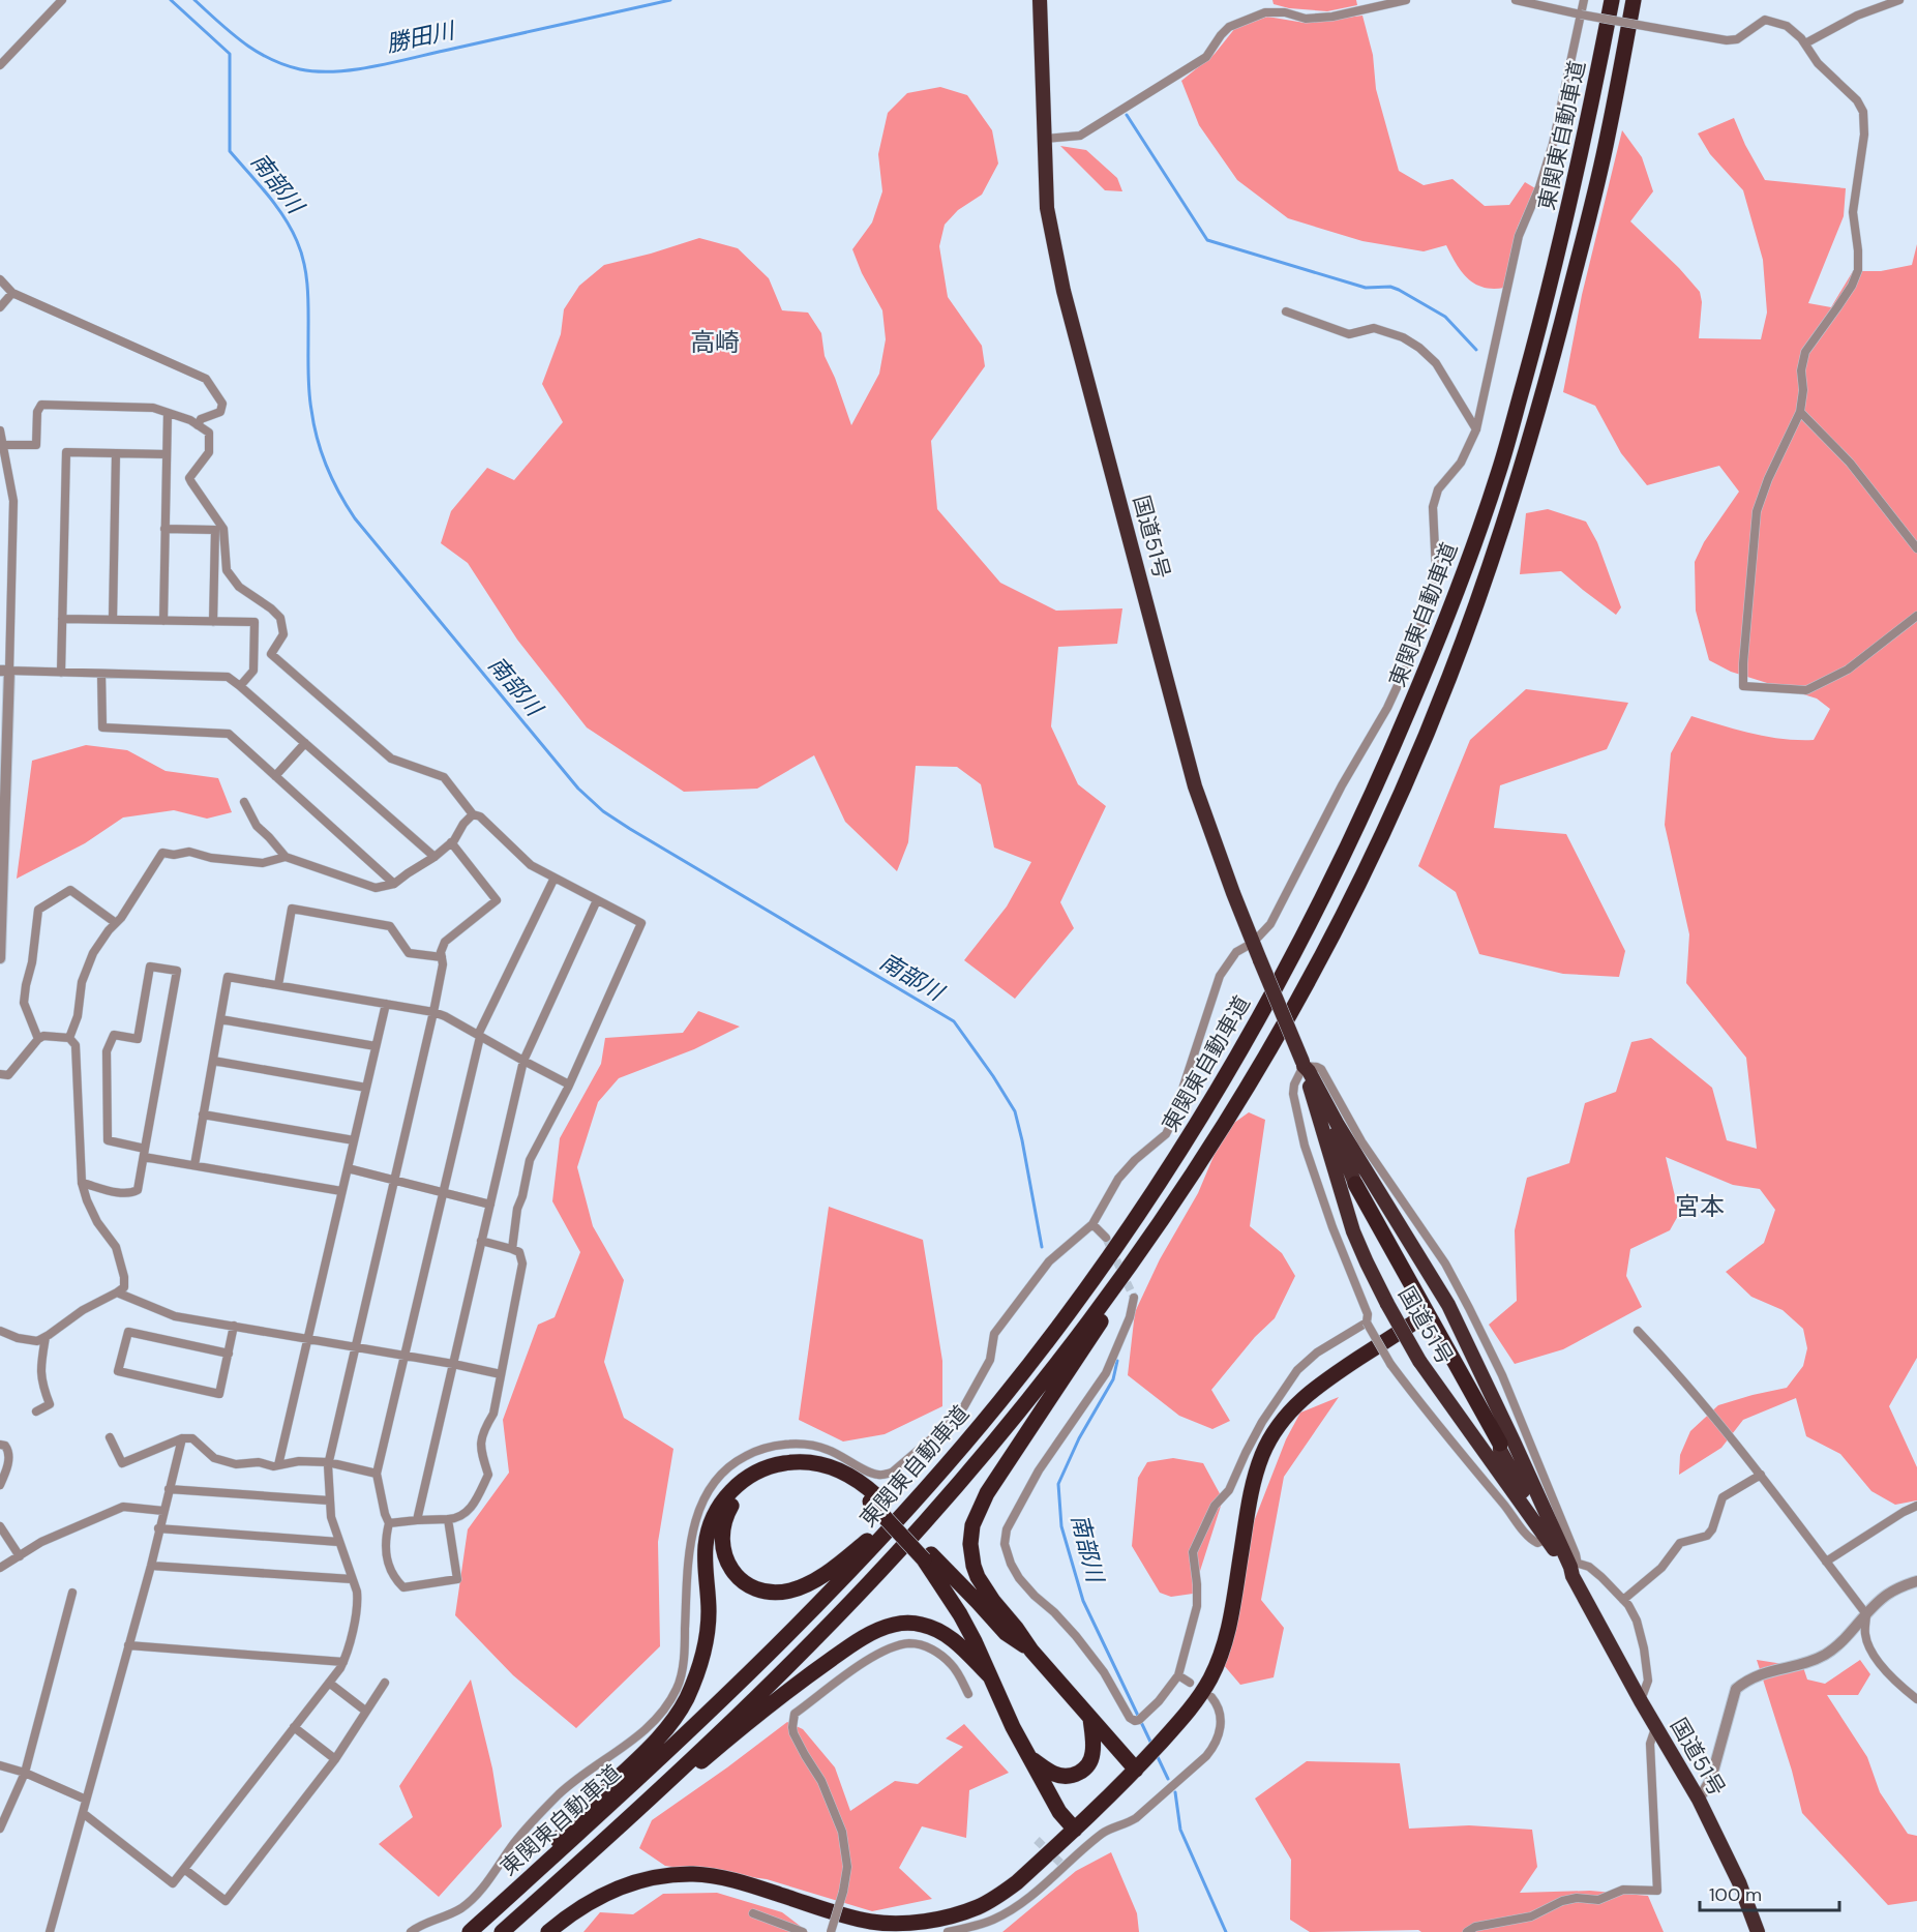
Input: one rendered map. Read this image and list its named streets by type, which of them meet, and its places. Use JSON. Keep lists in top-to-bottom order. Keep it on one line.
{"streets":{"highway":["東関東自動車道","国道51号"]},"districts":["高崎","宮本"],"water":["勝田川","南部川"],"scale_bar":"100 m"}
